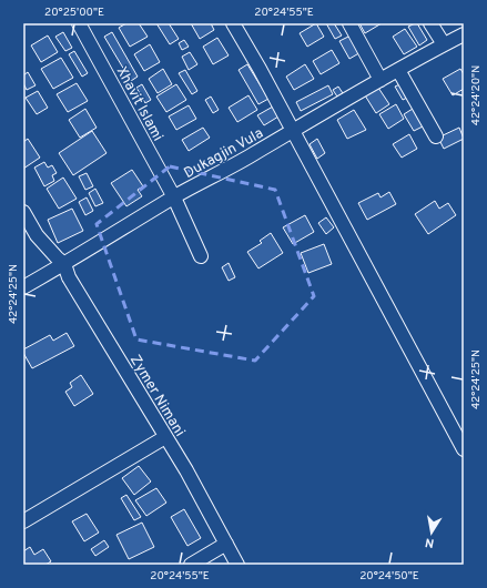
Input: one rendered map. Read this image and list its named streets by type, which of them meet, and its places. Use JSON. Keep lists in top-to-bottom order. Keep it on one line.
{"streets":{"street":["Xhavit Islami","Dukagjin Vula","Zymer Nimani"]},"crossings":[["Xhavit Islami","Dukagjin Vula"],["Dukagjin Vula","Zymer Nimani"]],"north":"bottom","coordinates":["20°25'00\"E","20°24'55\"E","42°24'20\"N","42°24'25\"N","20°24'50\"E"]}
